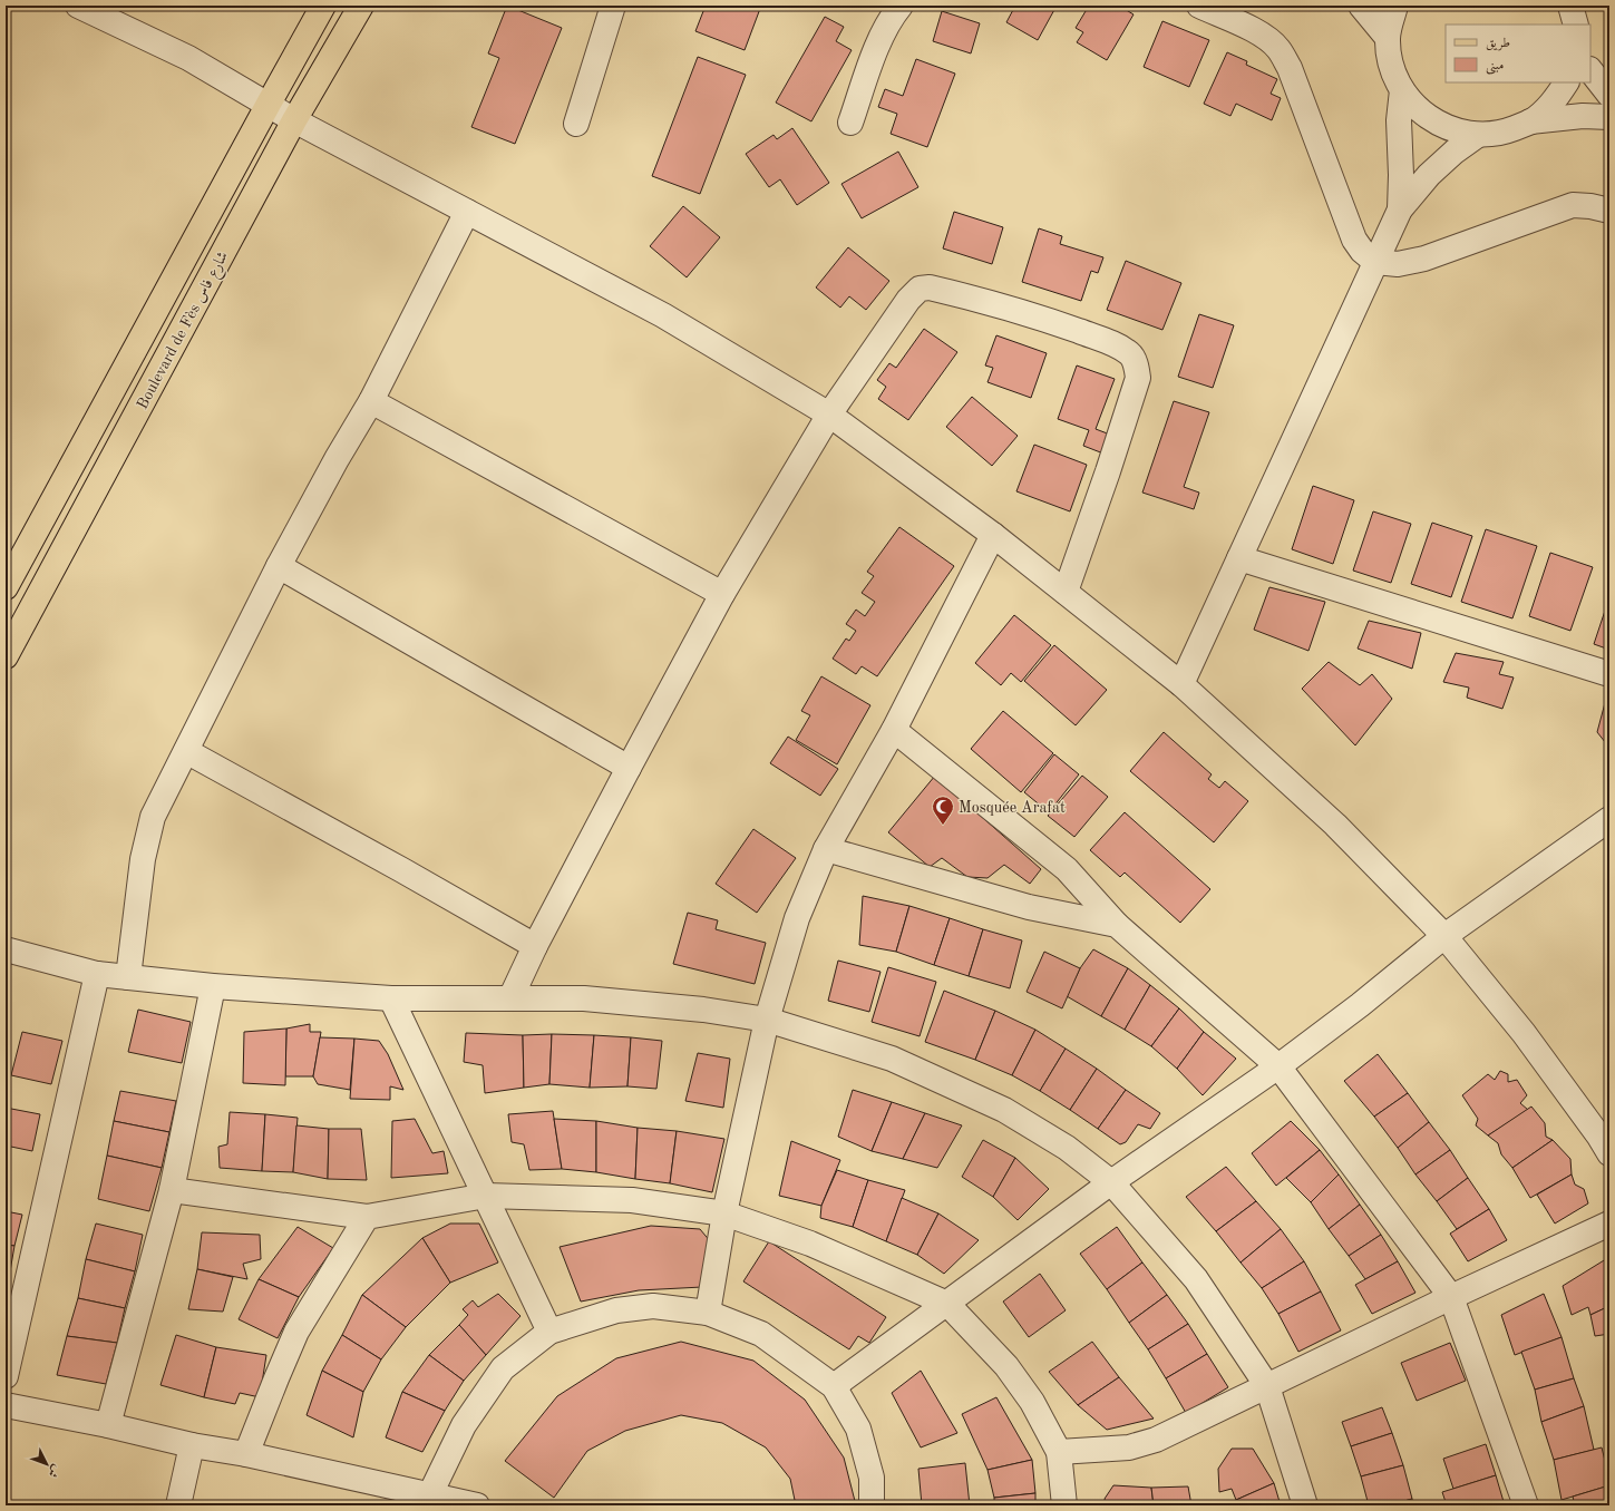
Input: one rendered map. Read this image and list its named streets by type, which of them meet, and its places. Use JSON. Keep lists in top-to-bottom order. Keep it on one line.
{"streets":{"main road":["Boulevard de Fès شارع فاس"]},"places":{"mosque":["Mosquée Arafat"]},"legend":["طريق","مبنى"],"north":"bottom right"}
